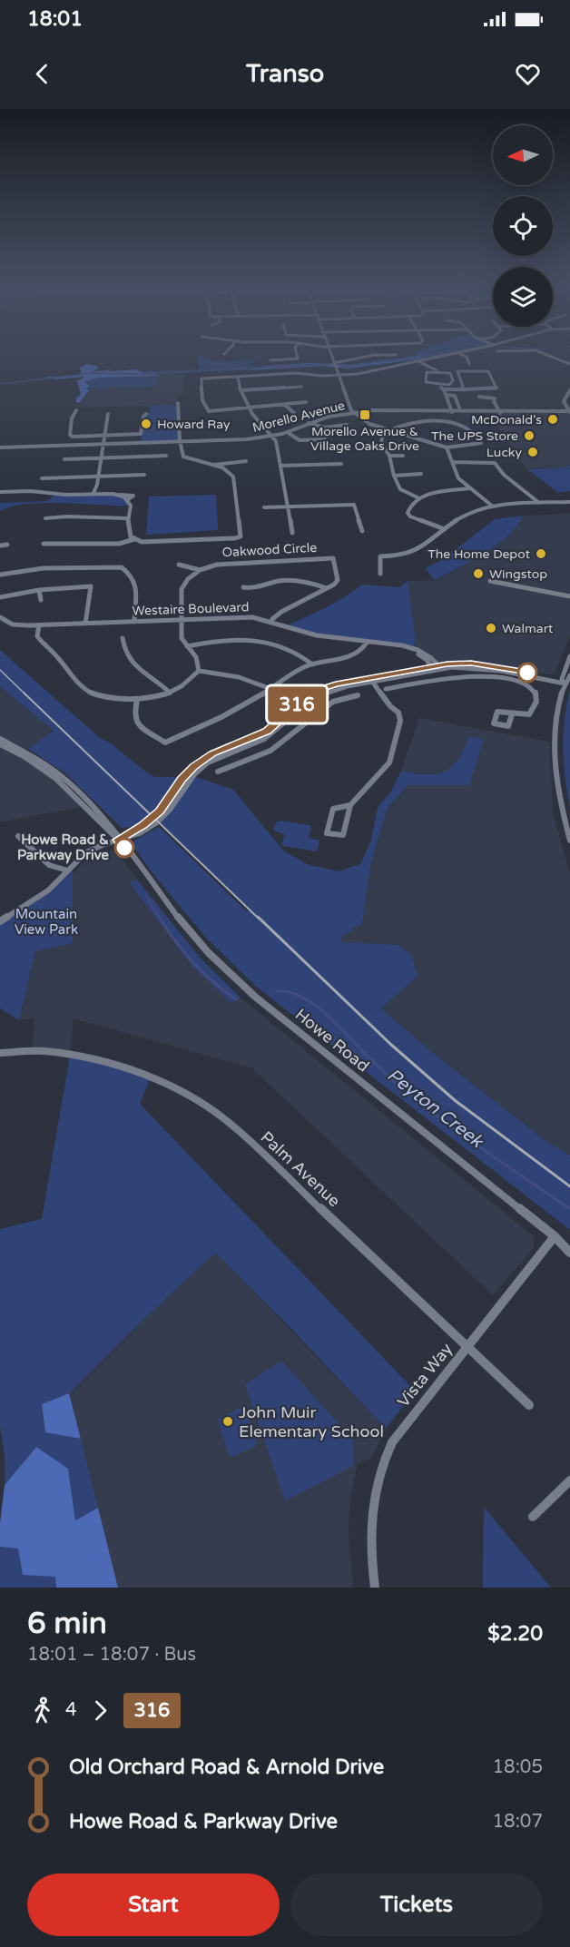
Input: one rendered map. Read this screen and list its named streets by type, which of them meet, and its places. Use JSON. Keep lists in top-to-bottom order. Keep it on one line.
{"streets":{"street":["Morello Avenue","Oakwood Circle","Westaire Boulevard","Howe Road","Palm Avenue","Vista Way"]},"crossings":[["Howe Road","Vista Way"],["Palm Avenue","Vista Way"]],"water":["Peyton Creek"],"parks":["Mountain View Park"],"places":{"transit":["Morello Avenue & Village Oaks Drive"],"other":["McDonald's","Howard Ray","The UPS Store","Lucky","The Home Depot","Wingstop","Walmart","Howe Road & Parkway Drive","John Muir Elementary School"]},"lines":["bus line 316"],"north":"left","page":{"status":"18:01","header":"Transo","on_map":"316","heading":["6 min","18:01 – 18:07 · Bus","$2.20"],"legs":["4","316"],"list":[{"name":"Old Orchard Road & Arnold Drive","value":"18:05"},{"name":"Howe Road & Parkway Drive","value":"18:07"}],"buttons":["Start","Tickets"]}}
